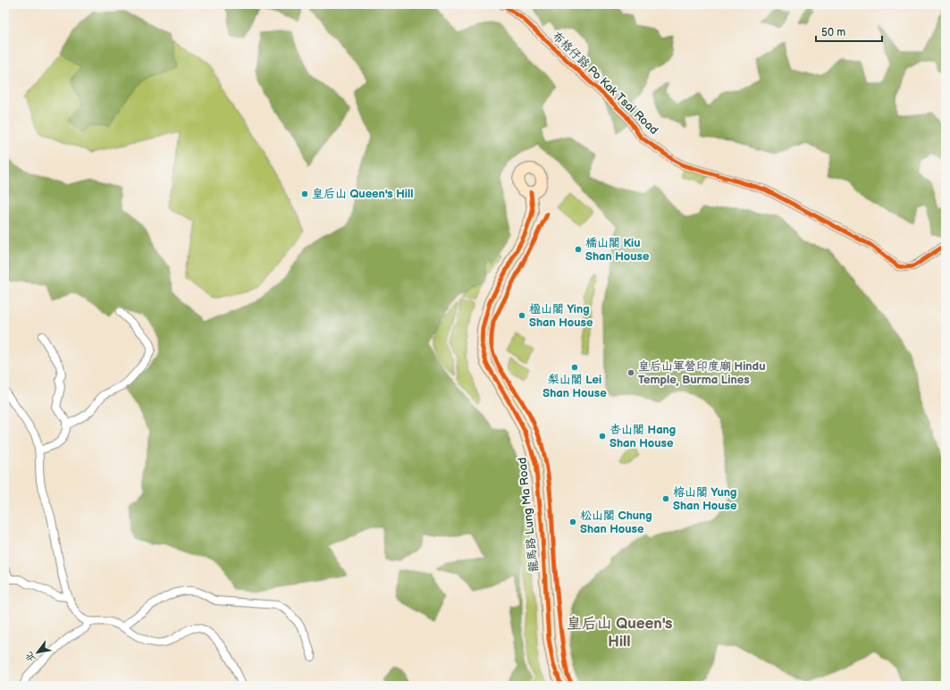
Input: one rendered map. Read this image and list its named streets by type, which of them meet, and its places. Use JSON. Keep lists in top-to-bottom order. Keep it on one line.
{"streets":{"street":["布格仔路 Po Kak Tsai Road","龍馬路 Lung Ma Road"]},"districts":["皇后山 Queen's Hill"],"places":["皇后山 Queen's Hill","橋山閣 Kiu Shan House","楹山閣 Ying Shan House","梨山閣 Lei Shan House","皇后山軍營印度廟 Hindu Temple, Burma Lines","杏山閣 Hang Shan House","榕山閣 Yung Shan House","松山閣 Chung Shan House"],"scale_bar":"50 m","north":"bottom left"}
